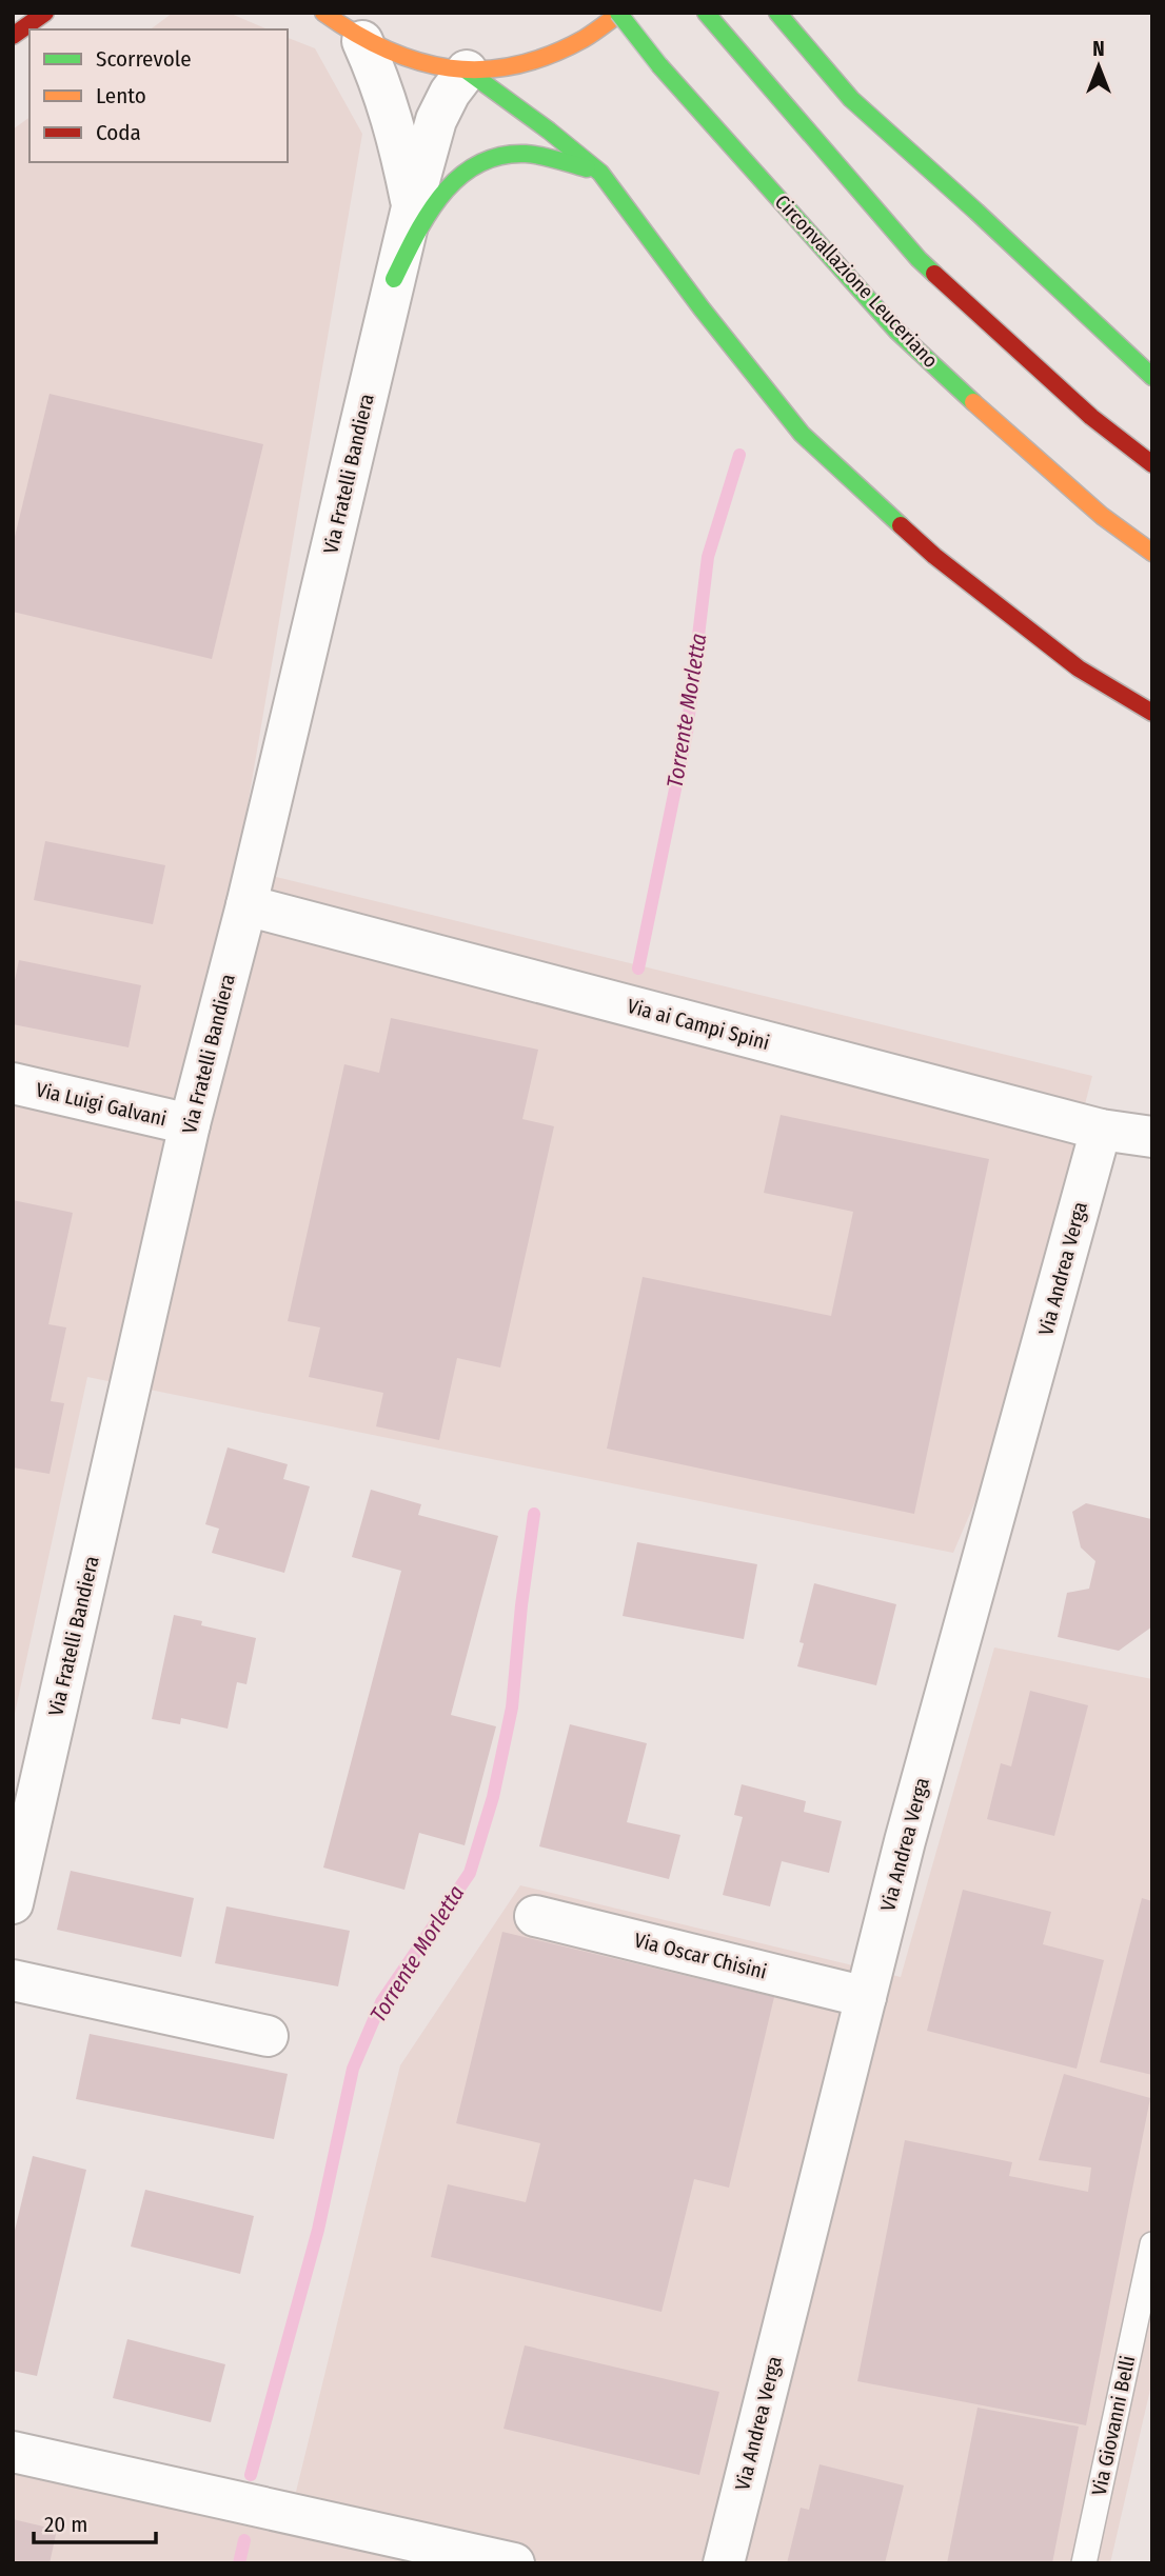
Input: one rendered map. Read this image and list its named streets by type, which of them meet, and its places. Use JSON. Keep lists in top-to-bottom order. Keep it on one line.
{"streets":{"main road":["Circonvallazione Leuceriano"],"street":["Via Fratelli Bandiera","Via ai Campi Spini","Via Luigi Galvani","Via Andrea Verga","Via Oscar Chisini"],"lane":["Via Giovanni Belli"]},"crossings":[["Via Fratelli Bandiera","Via ai Campi Spini"],["Via Fratelli Bandiera","Via Luigi Galvani"],["Via ai Campi Spini","Via Andrea Verga"],["Via Andrea Verga","Via Oscar Chisini"]],"water":["Torrente Morletta"],"legend":["Scorrevole","Lento","Coda"],"scale_bar":"20 m","north":"top"}
